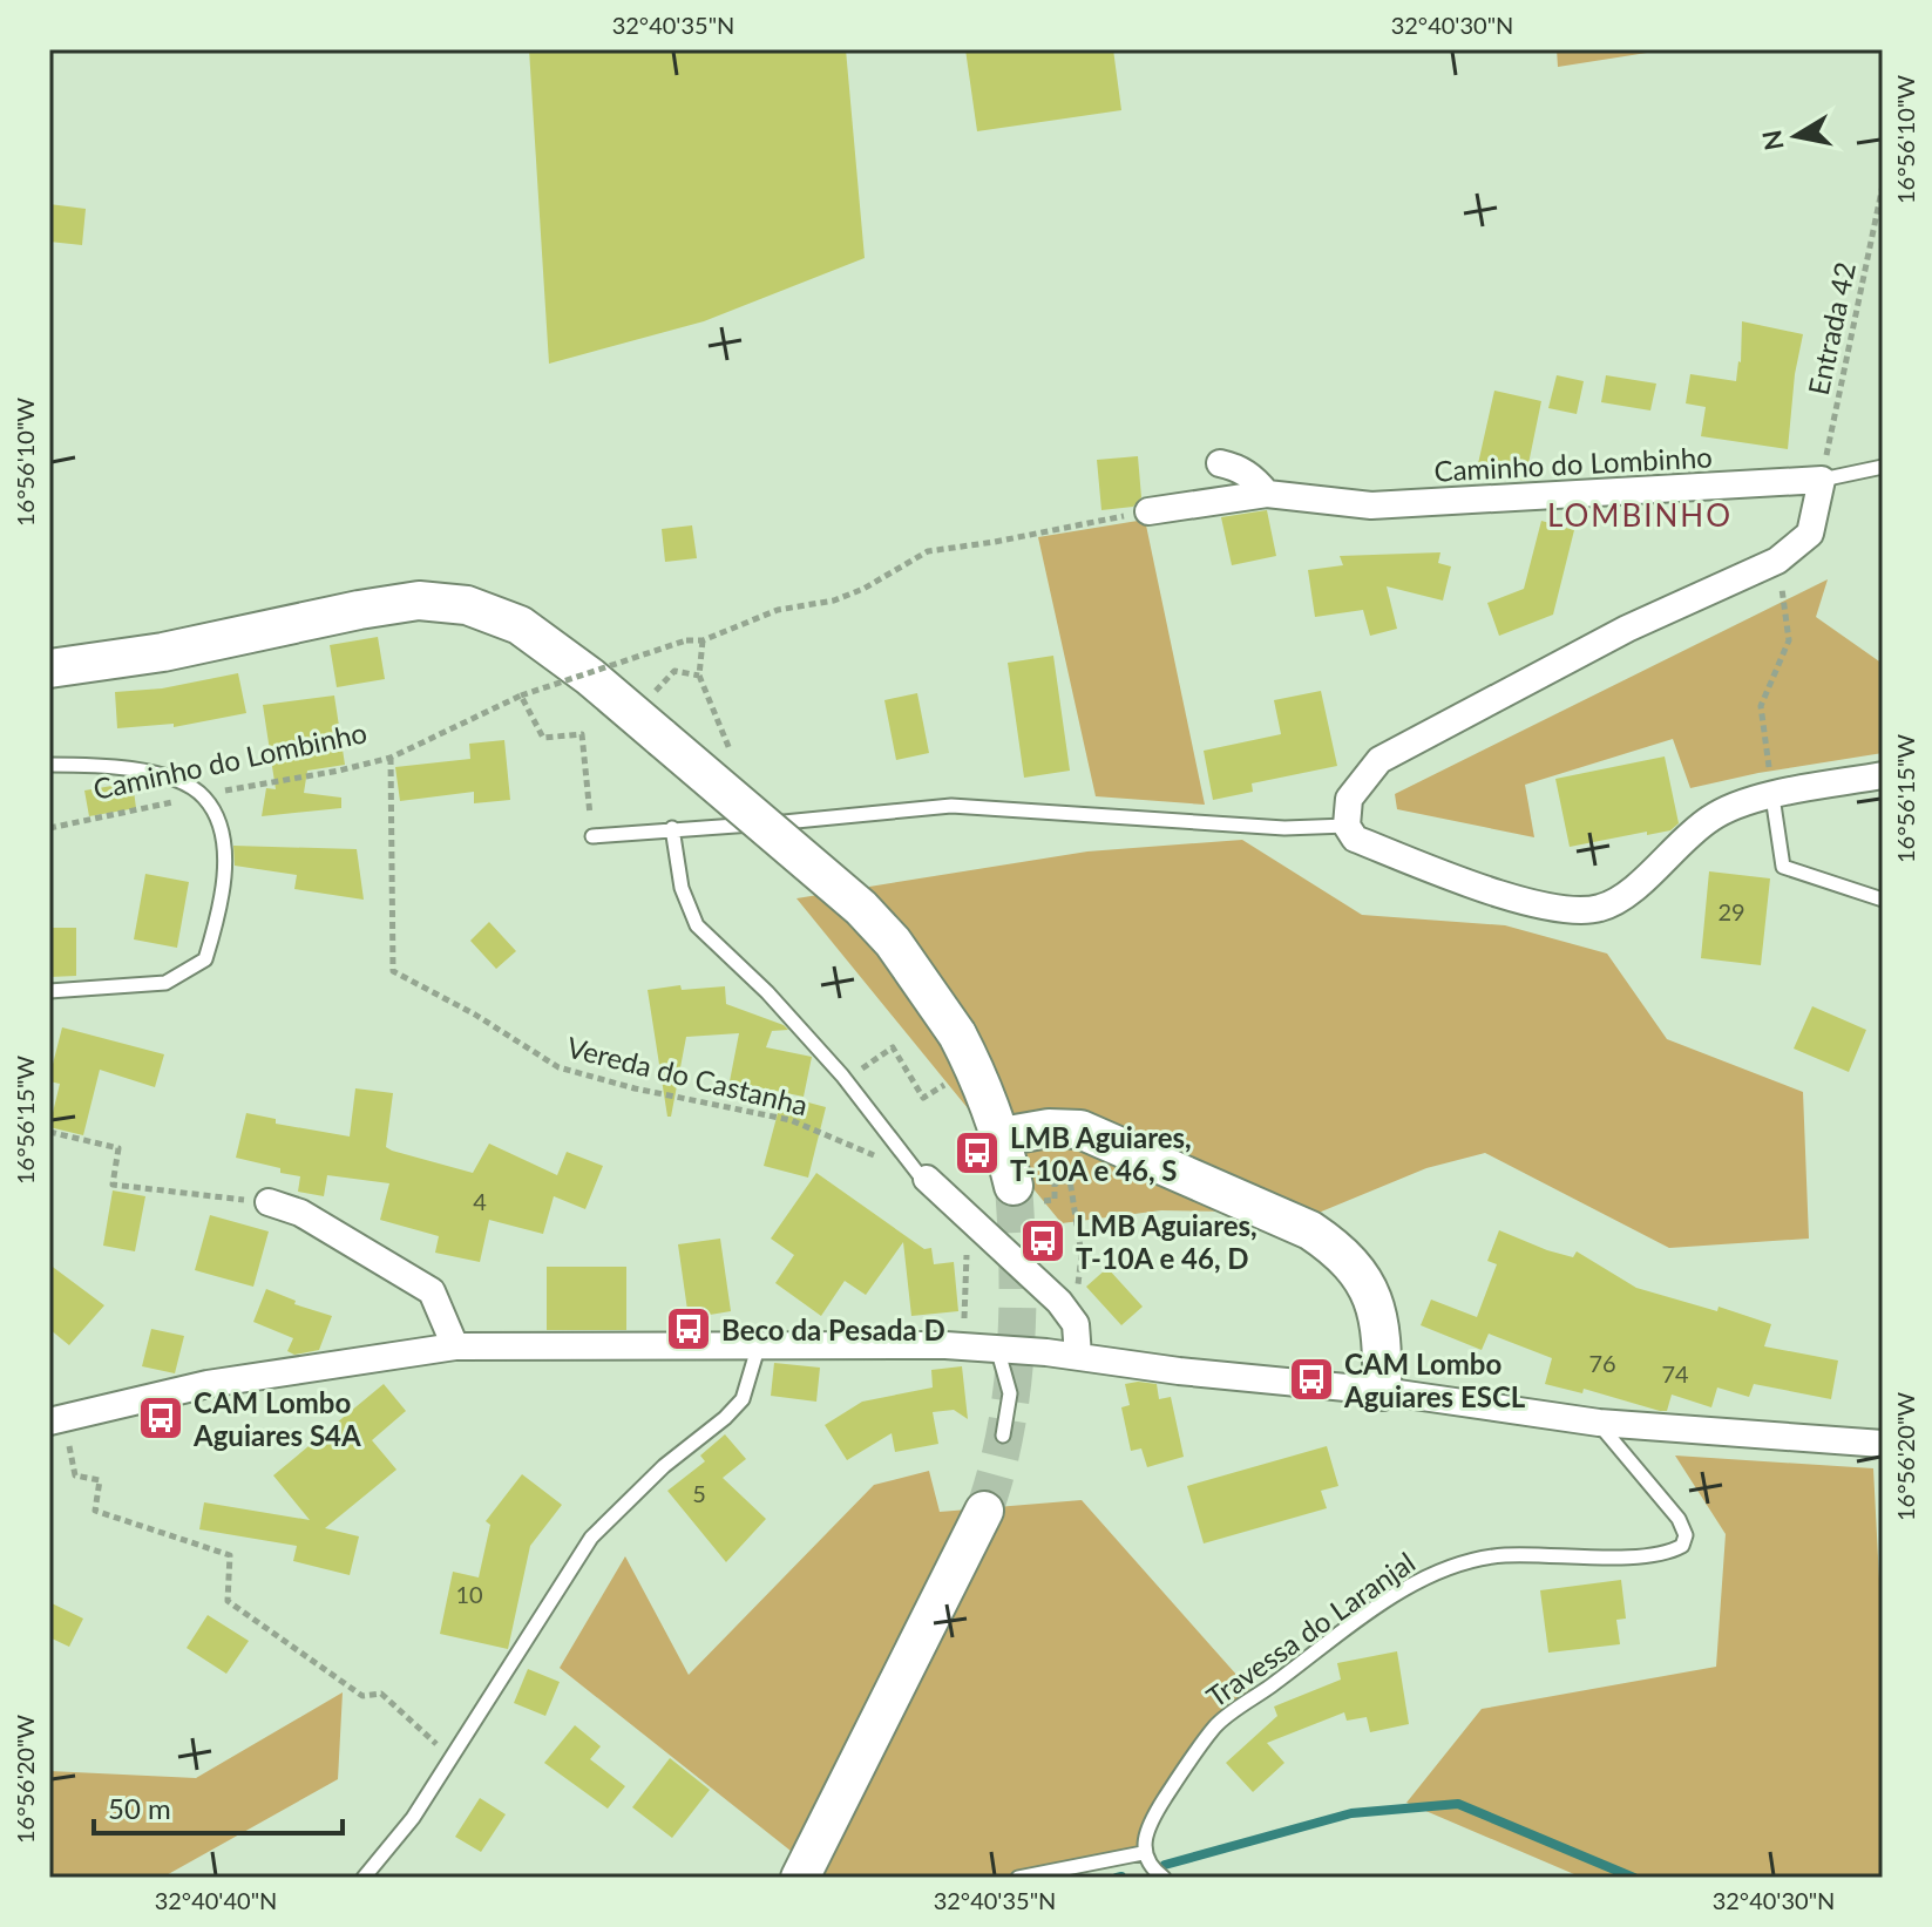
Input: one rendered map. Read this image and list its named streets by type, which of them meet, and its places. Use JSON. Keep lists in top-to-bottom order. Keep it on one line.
{"streets":{"street":["Caminho do Lombinho"],"lane":["Travessa do Laranjal"],"path":["Entrada 42","Vereda do Castanha"]},"crossings":[["Entrada 42","Caminho do Lombinho"],["Caminho do Lombinho","Vereda do Castanha"]],"districts":["LOMBINHO"],"places":{"bus stop":["LMB Aguiares, T-10A e 46, S","LMB Aguiares, T-10A e 46, D","Beco da Pesada D","CAM Lombo Aguiares ESCL","CAM Lombo Aguiares S4A"]},"house_numbers":["29","4","76","74","5","10"],"scale_bar":"50 m","north":"left","coordinates":["32°40'35\"N","32°40'30\"N","16°56'10\"W","16°56'15\"W","16°56'20\"W","32°40'40\"N"]}
